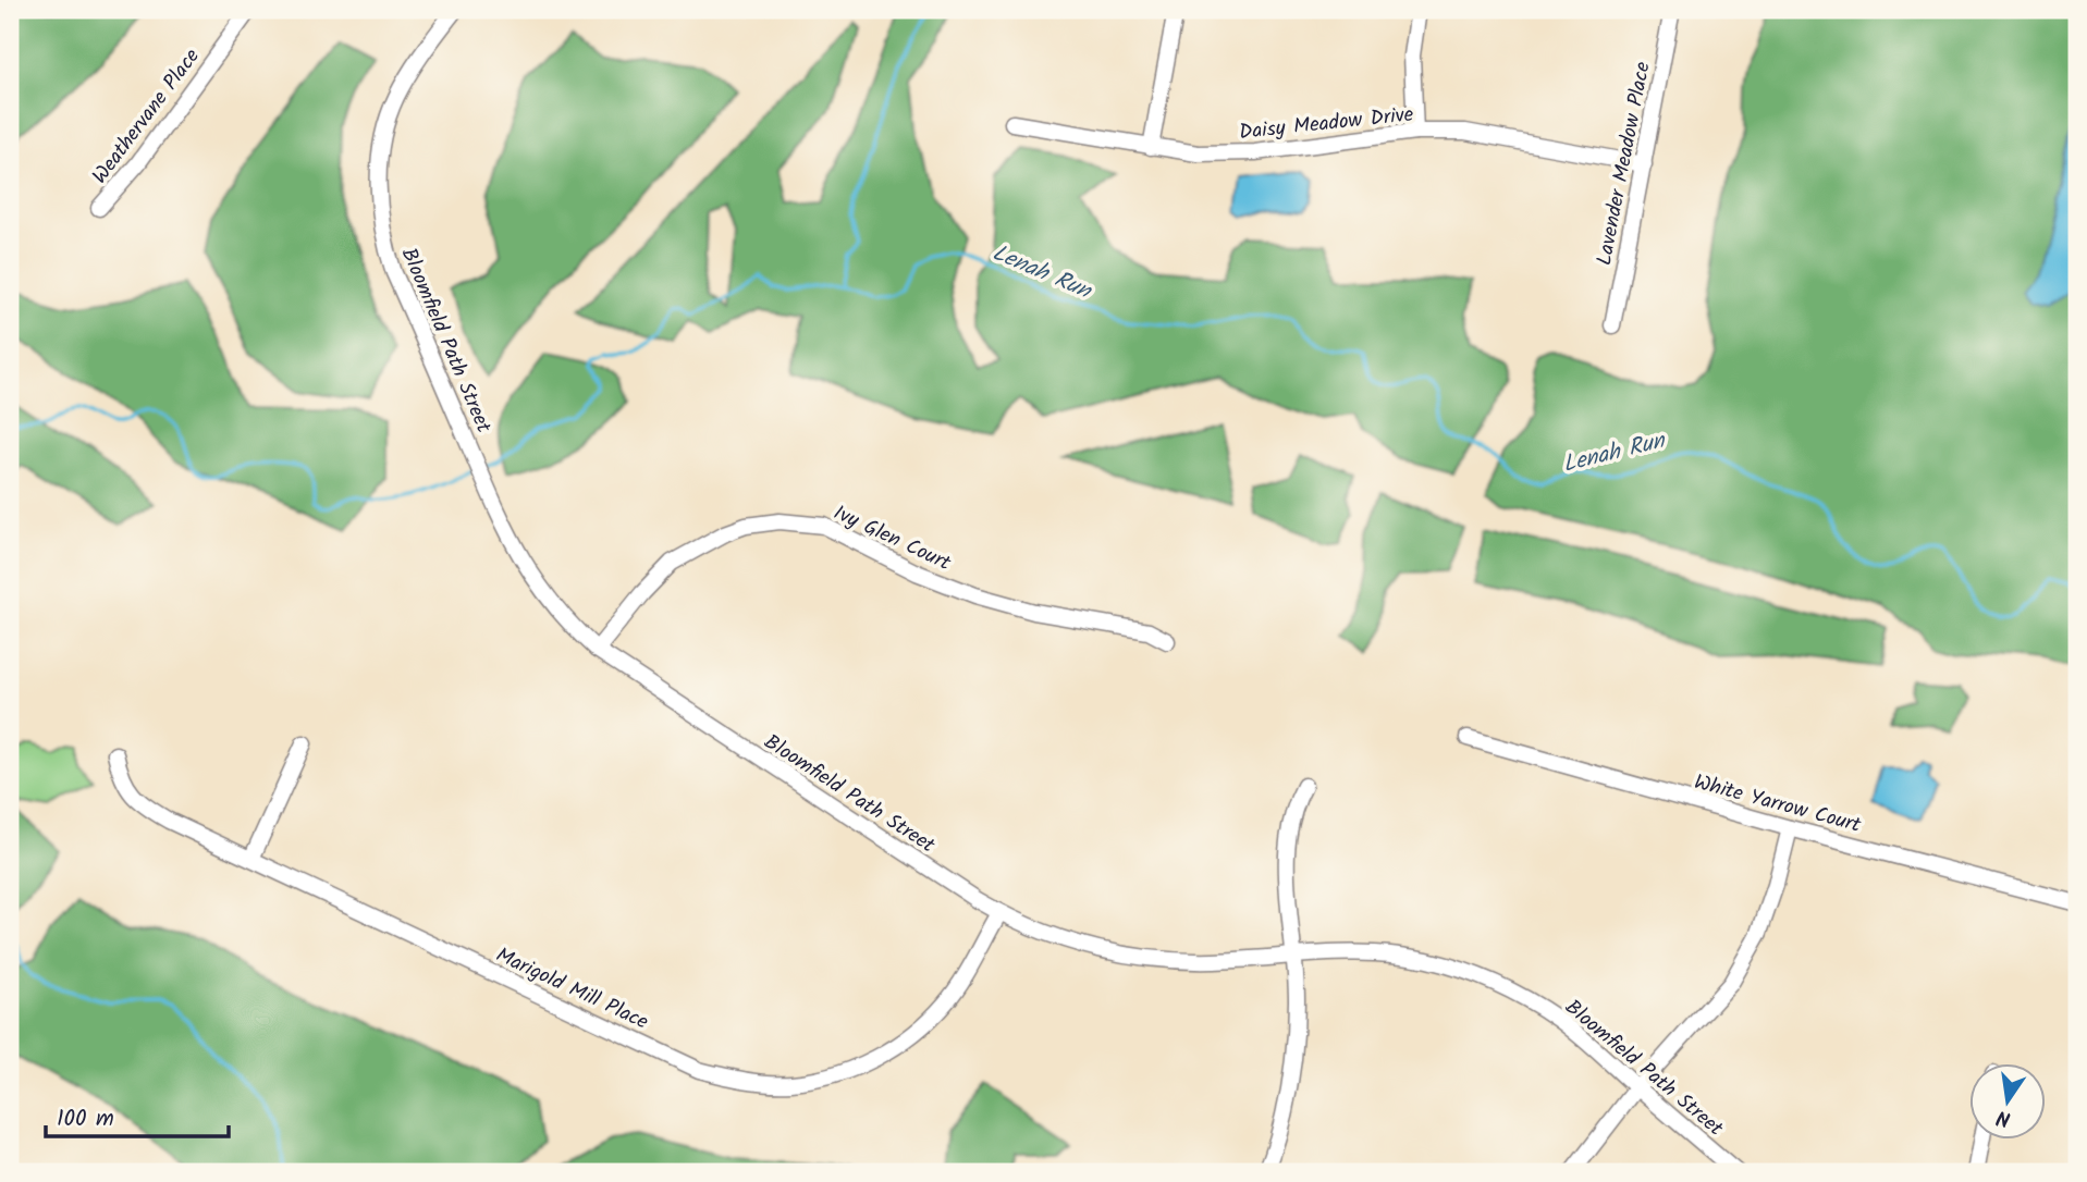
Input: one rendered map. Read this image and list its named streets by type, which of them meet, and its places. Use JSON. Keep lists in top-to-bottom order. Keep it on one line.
{"streets":{"street":["Weathervane Place","Daisy Meadow Drive","Lavender Meadow Place","Bloomfield Path Street","Ivy Glen Court","White Yarrow Court","Marigold Mill Place"]},"crossings":[["Daisy Meadow Drive","Lavender Meadow Place"],["Bloomfield Path Street","Ivy Glen Court"],["Bloomfield Path Street","Marigold Mill Place"]],"water":["Lenah Run"],"scale_bar":"100 m","north":"bottom"}
